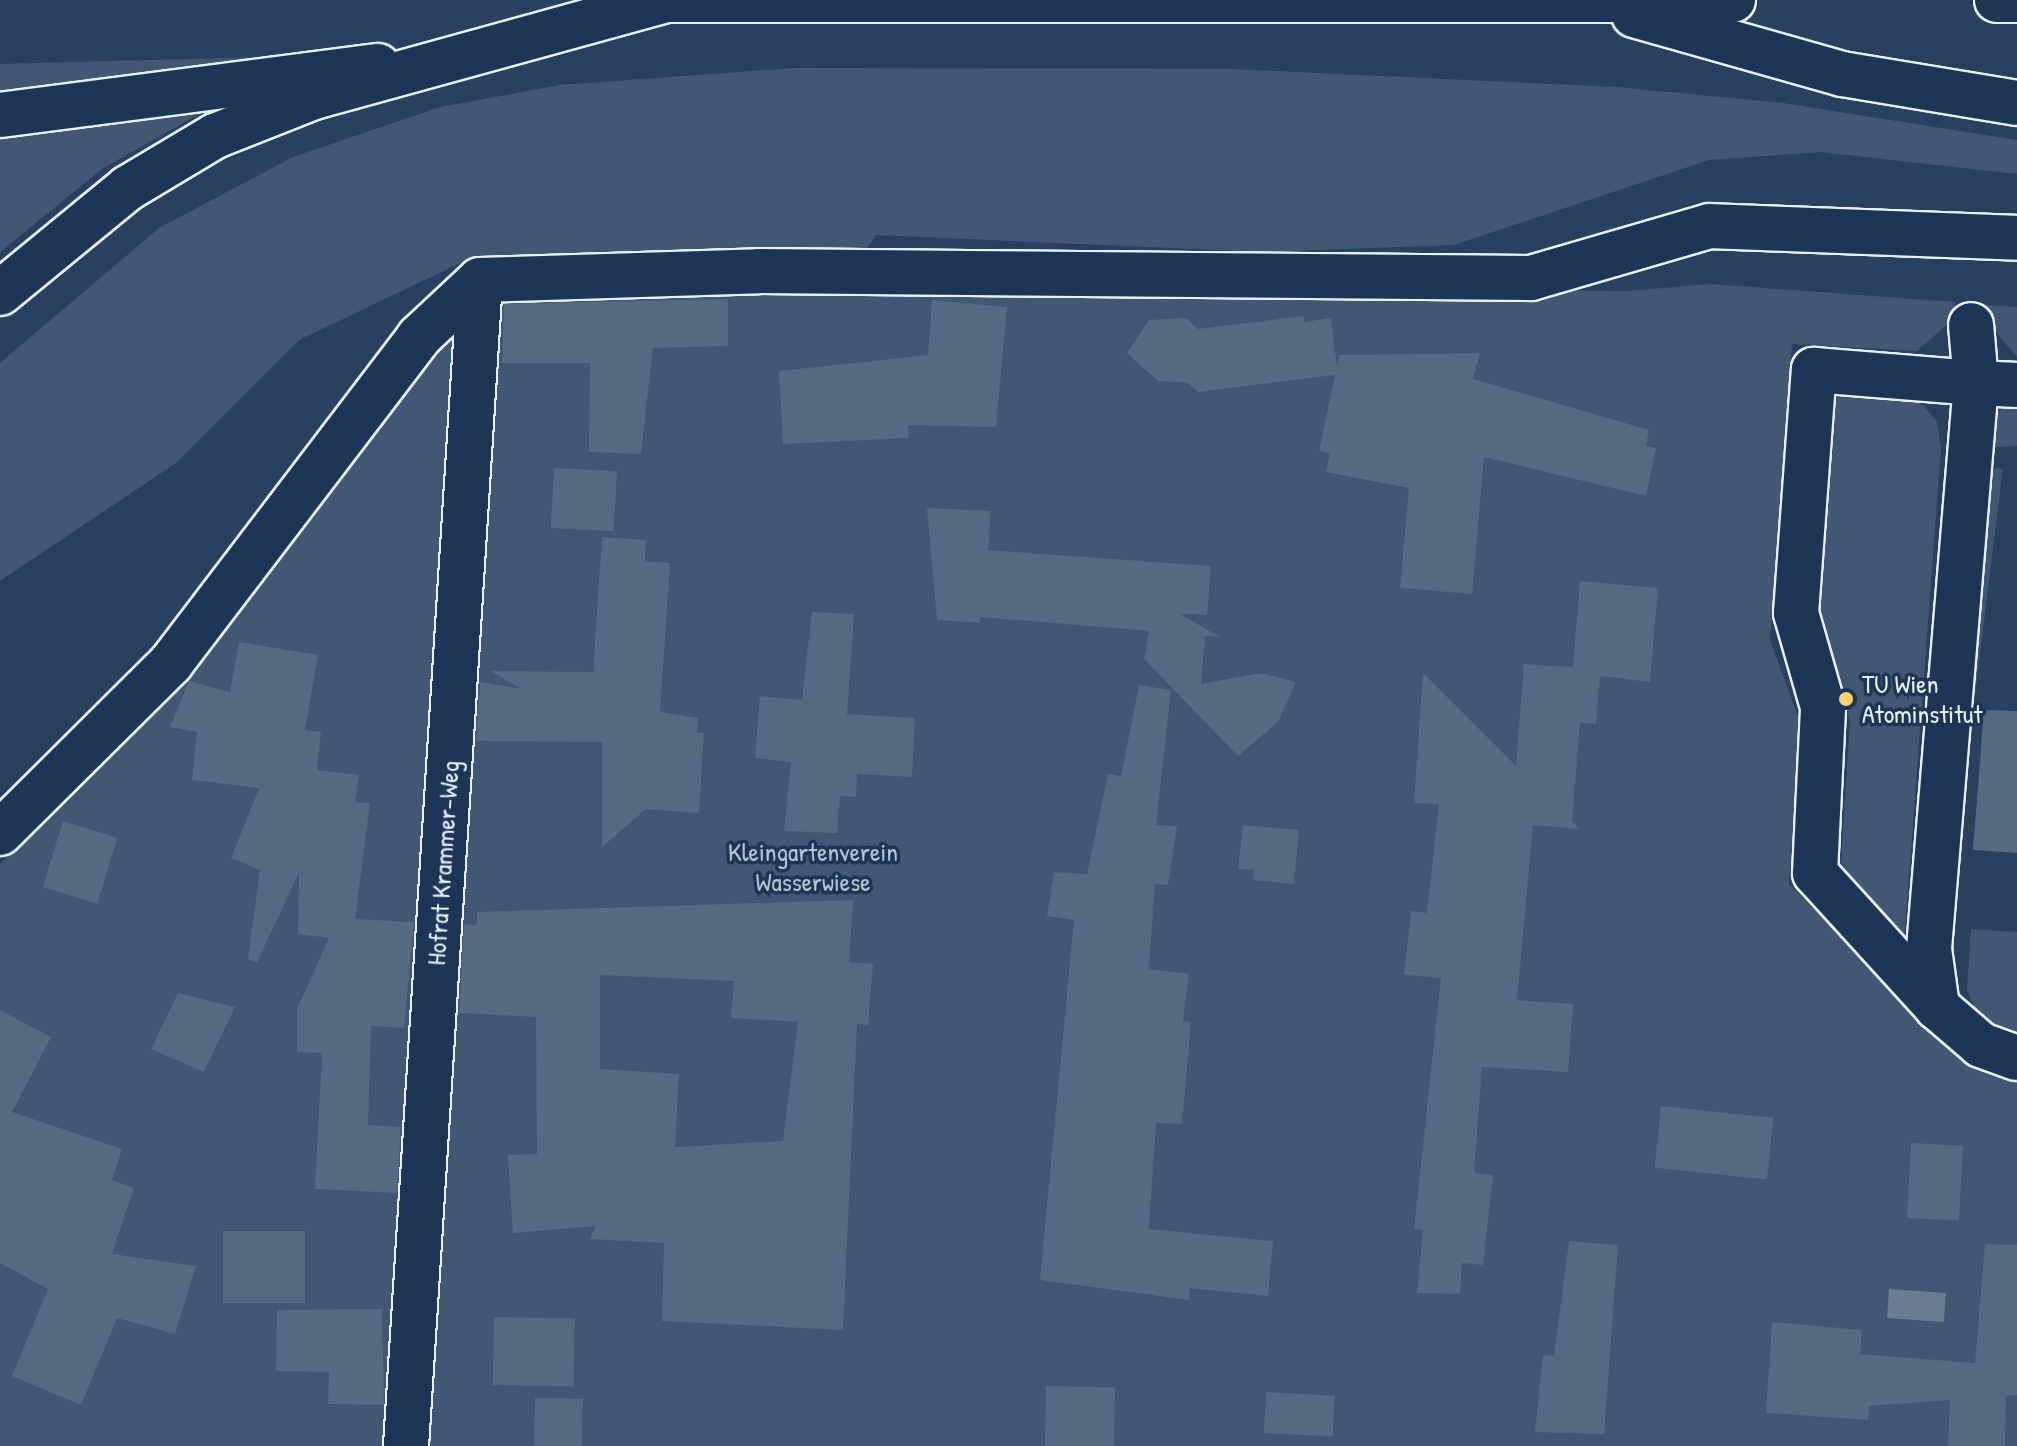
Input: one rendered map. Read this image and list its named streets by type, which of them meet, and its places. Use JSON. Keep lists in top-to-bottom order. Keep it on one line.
{"streets":{"main road":["Hofrat Krammer-Weg"]},"parks":["Kleingartenverein Wasserwiese"],"places":["TU Wien Atominstitut"]}
